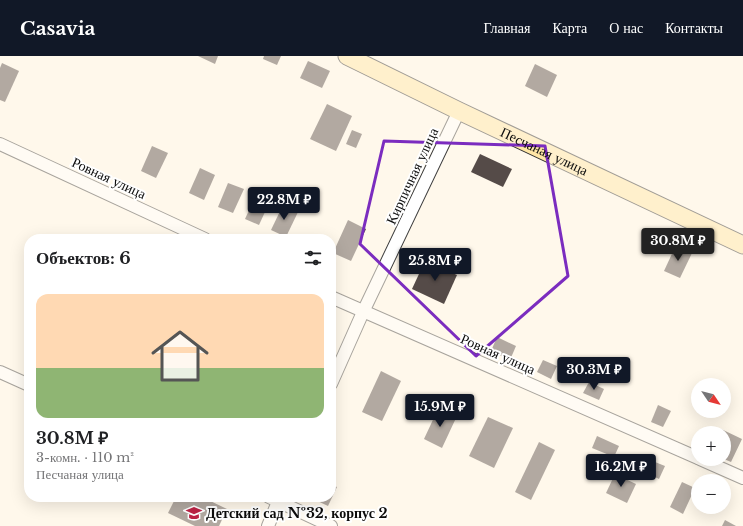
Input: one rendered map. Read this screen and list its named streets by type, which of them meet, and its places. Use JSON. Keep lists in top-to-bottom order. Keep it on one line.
{"streets":{"street":["Песчаная улица","Кирпичная улица","Ровная улица"]},"crossings":[["Песчаная улица","Кирпичная улица"],["Кирпичная улица","Ровная улица"]],"places":{"school or university":["Детский сад №32, корпус 2"]},"north":"bottom right","page":{"header":"Casavia","nav":["Главная","Карта","О нас","Контакты"],"price":["22.8M ₽","30.8M ₽","25.8M ₽","30.3M ₽","15.9M ₽","16.2M ₽"],"heading":"Объектов: 6","list":[{"name":"30.8M ₽","note":"3-комн. · 110 m² · Песчаная улица"}],"map_buttons":["+","−"]}}
